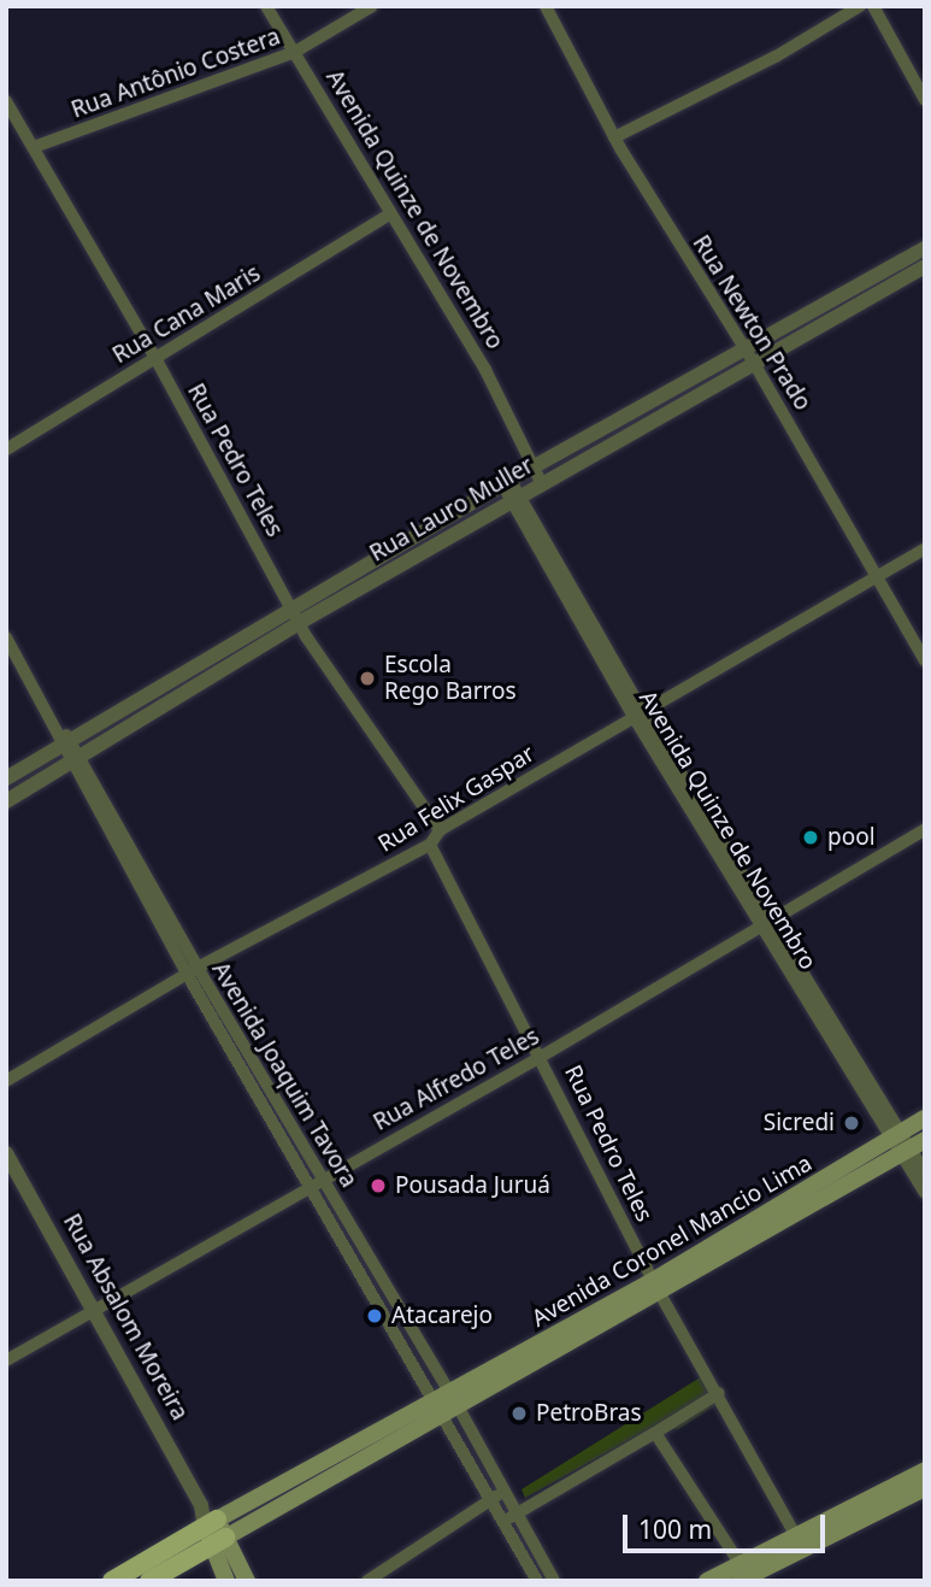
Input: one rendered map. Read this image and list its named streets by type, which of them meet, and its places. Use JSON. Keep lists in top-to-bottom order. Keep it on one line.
{"streets":{"main road":["Avenida Coronel Mancio Lima"],"street":["Rua Antônio Costera","Avenida Quinze de Novembro","Rua Cana Maris","Rua Newton Prado","Rua Pedro Teles","Rua Lauro Muller","Rua Felix Gaspar","Avenida Joaquim Tavora","Rua Alfredo Teles","Rua Absalom Moreira"]},"crossings":[["Rua Antônio Costera","Avenida Quinze de Novembro"],["Rua Antônio Costera","Rua Pedro Teles"],["Avenida Quinze de Novembro","Rua Cana Maris"],["Avenida Quinze de Novembro","Rua Lauro Muller"],["Avenida Quinze de Novembro","Rua Felix Gaspar"],["Avenida Quinze de Novembro","Rua Alfredo Teles"],["Avenida Quinze de Novembro","Avenida Coronel Mancio Lima"],["Rua Cana Maris","Rua Pedro Teles"],["Rua Newton Prado","Rua Lauro Muller"],["Rua Newton Prado","Rua Felix Gaspar"],["Rua Pedro Teles","Rua Lauro Muller"],["Rua Pedro Teles","Rua Felix Gaspar"],["Rua Pedro Teles","Rua Alfredo Teles"],["Rua Pedro Teles","Avenida Coronel Mancio Lima"],["Rua Lauro Muller","Avenida Joaquim Tavora"],["Rua Felix Gaspar","Avenida Joaquim Tavora"],["Avenida Joaquim Tavora","Rua Alfredo Teles"],["Avenida Joaquim Tavora","Avenida Coronel Mancio Lima"],["Rua Alfredo Teles","Rua Absalom Moreira"],["Avenida Coronel Mancio Lima","Rua Absalom Moreira"]],"places":["Escola Rego Barros","pool","Sicredi","Pousada Juruá","Atacarejo","PetroBras"],"scale_bar":"100 m"}
